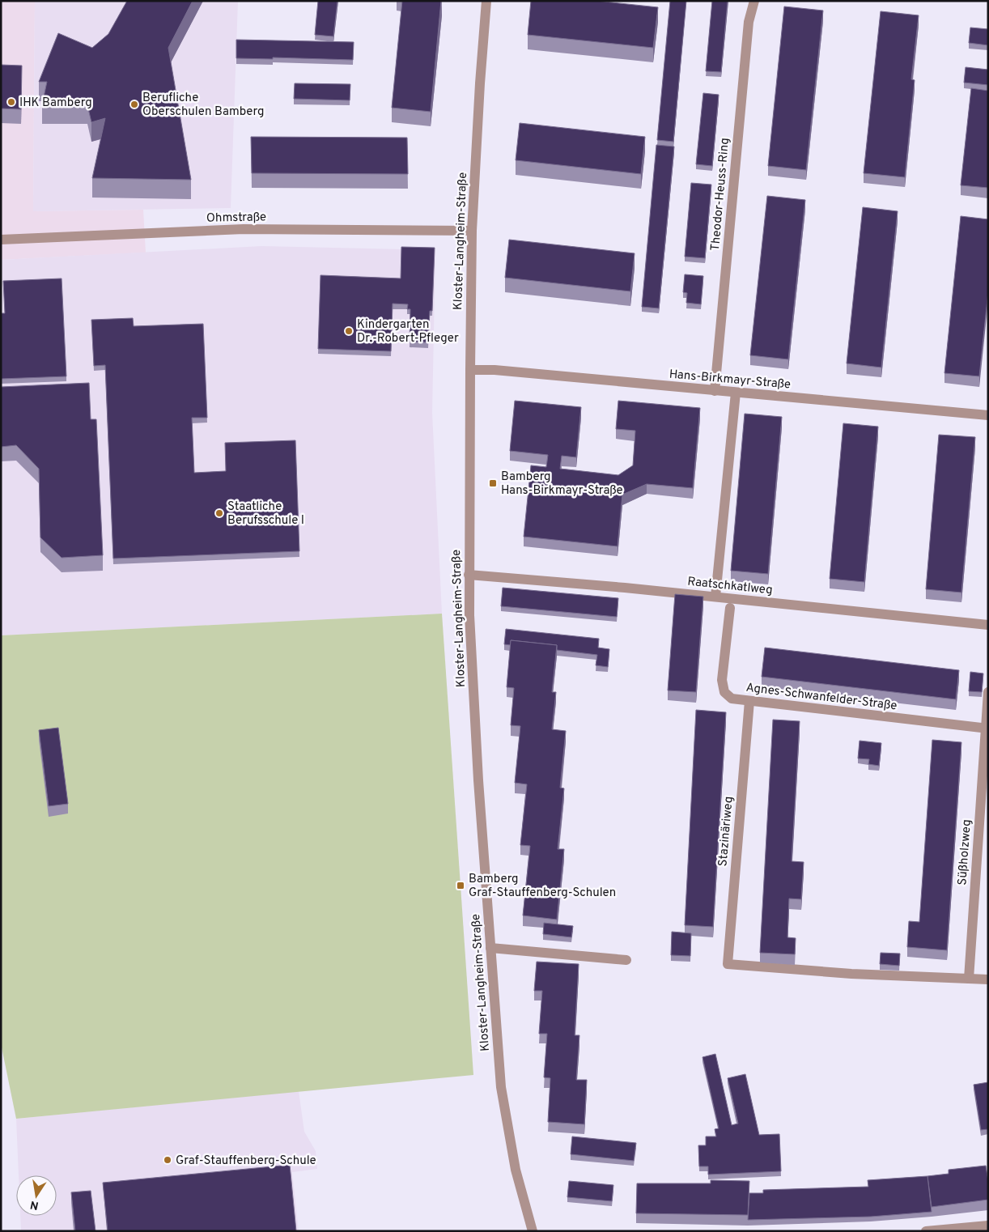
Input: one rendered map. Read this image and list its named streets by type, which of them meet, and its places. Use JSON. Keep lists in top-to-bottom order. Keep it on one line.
{"streets":{"street":["Theodor-Heuss-Ring","Ohmstraße","Kloster-Langheim-Straße","Hans-Birkmayr-Straße","Raatschkatlweg","Agnes-Schwanfelder-Straße","Stazinäriweg","Süßholzweg"]},"crossings":[["Theodor-Heuss-Ring","Hans-Birkmayr-Straße"],["Ohmstraße","Kloster-Langheim-Straße"],["Kloster-Langheim-Straße","Hans-Birkmayr-Straße"],["Kloster-Langheim-Straße","Raatschkatlweg"],["Raatschkatlweg","Agnes-Schwanfelder-Straße"],["Agnes-Schwanfelder-Straße","Stazinäriweg"],["Agnes-Schwanfelder-Straße","Süßholzweg"],["Stazinäriweg","Süßholzweg"]],"places":{"other":["IHK Bamberg","Berufliche Oberschulen Bamberg","Kindergarten Dr.-Robert-Pfleger","Staatliche Berufsschule I","Graf-Stauffenberg-Schule"],"transit":["Bamberg Hans-Birkmayr-Straße","Bamberg Graf-Stauffenberg-Schulen"]},"north":"bottom"}
